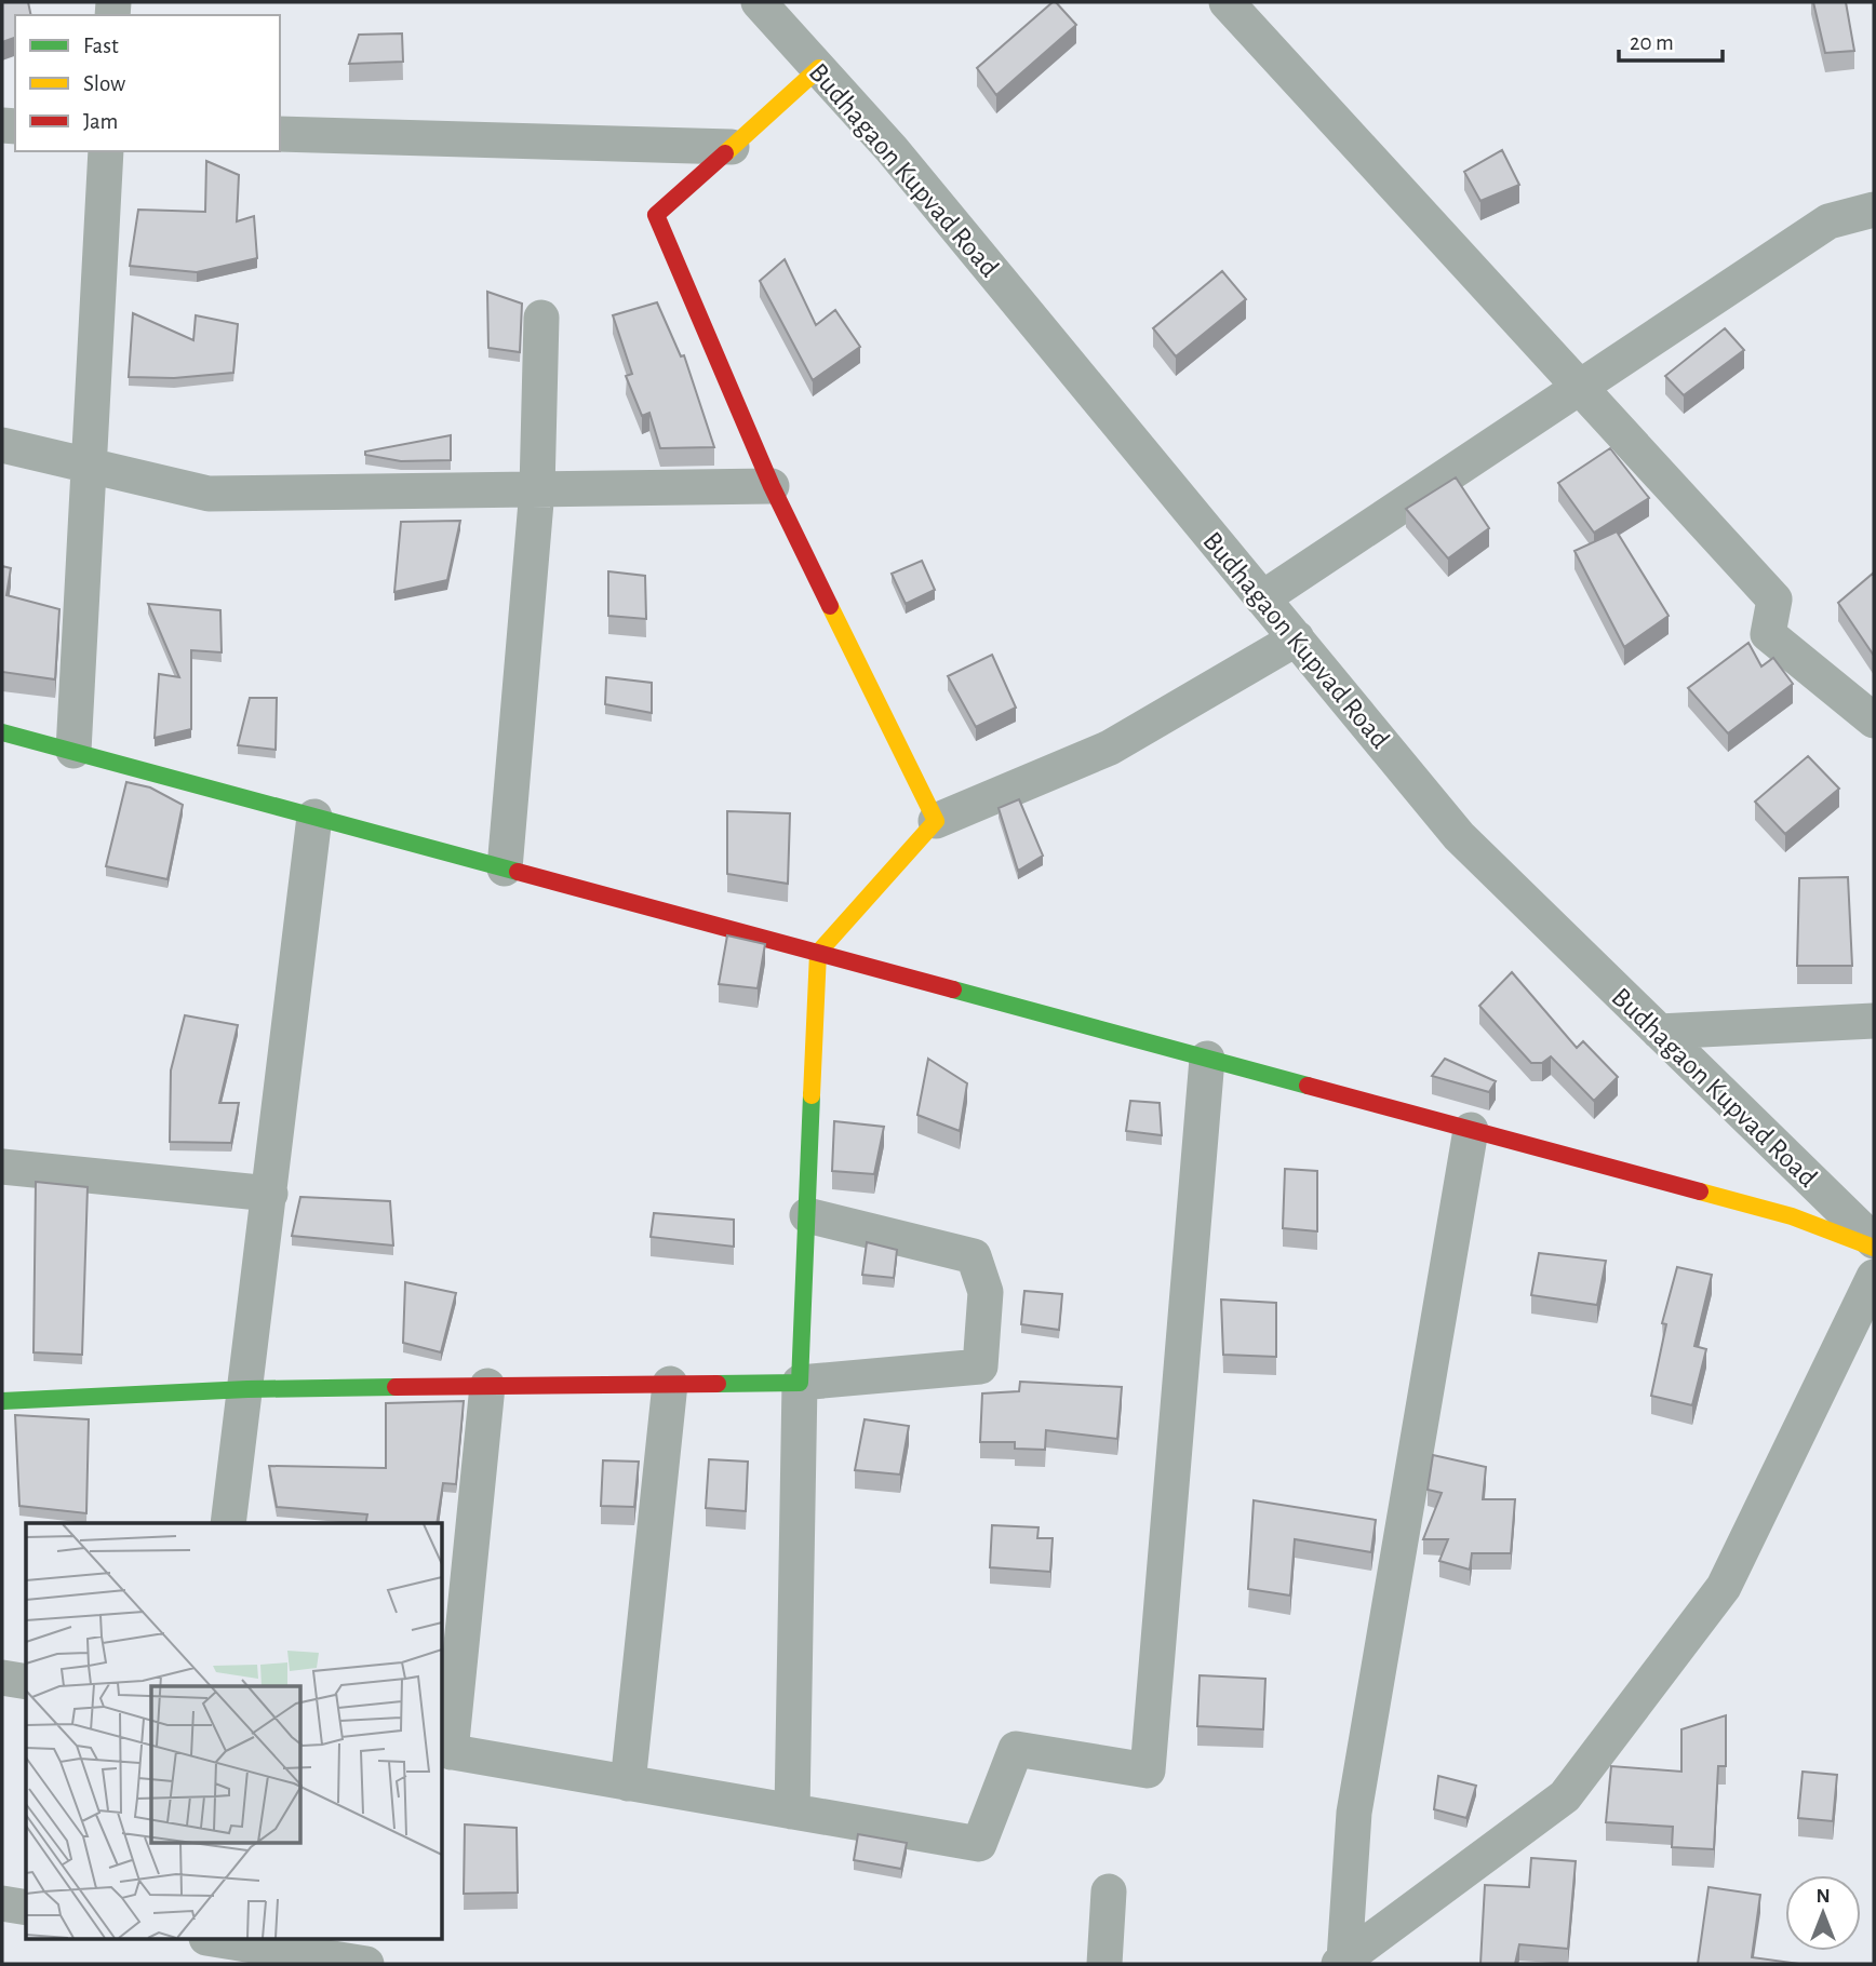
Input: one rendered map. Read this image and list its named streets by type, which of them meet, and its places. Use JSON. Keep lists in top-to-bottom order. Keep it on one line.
{"streets":{"street":["Budhagaon Kupvad Road"]},"legend":["Fast","Slow","Jam"],"scale_bar":"20 m","north":"top"}
